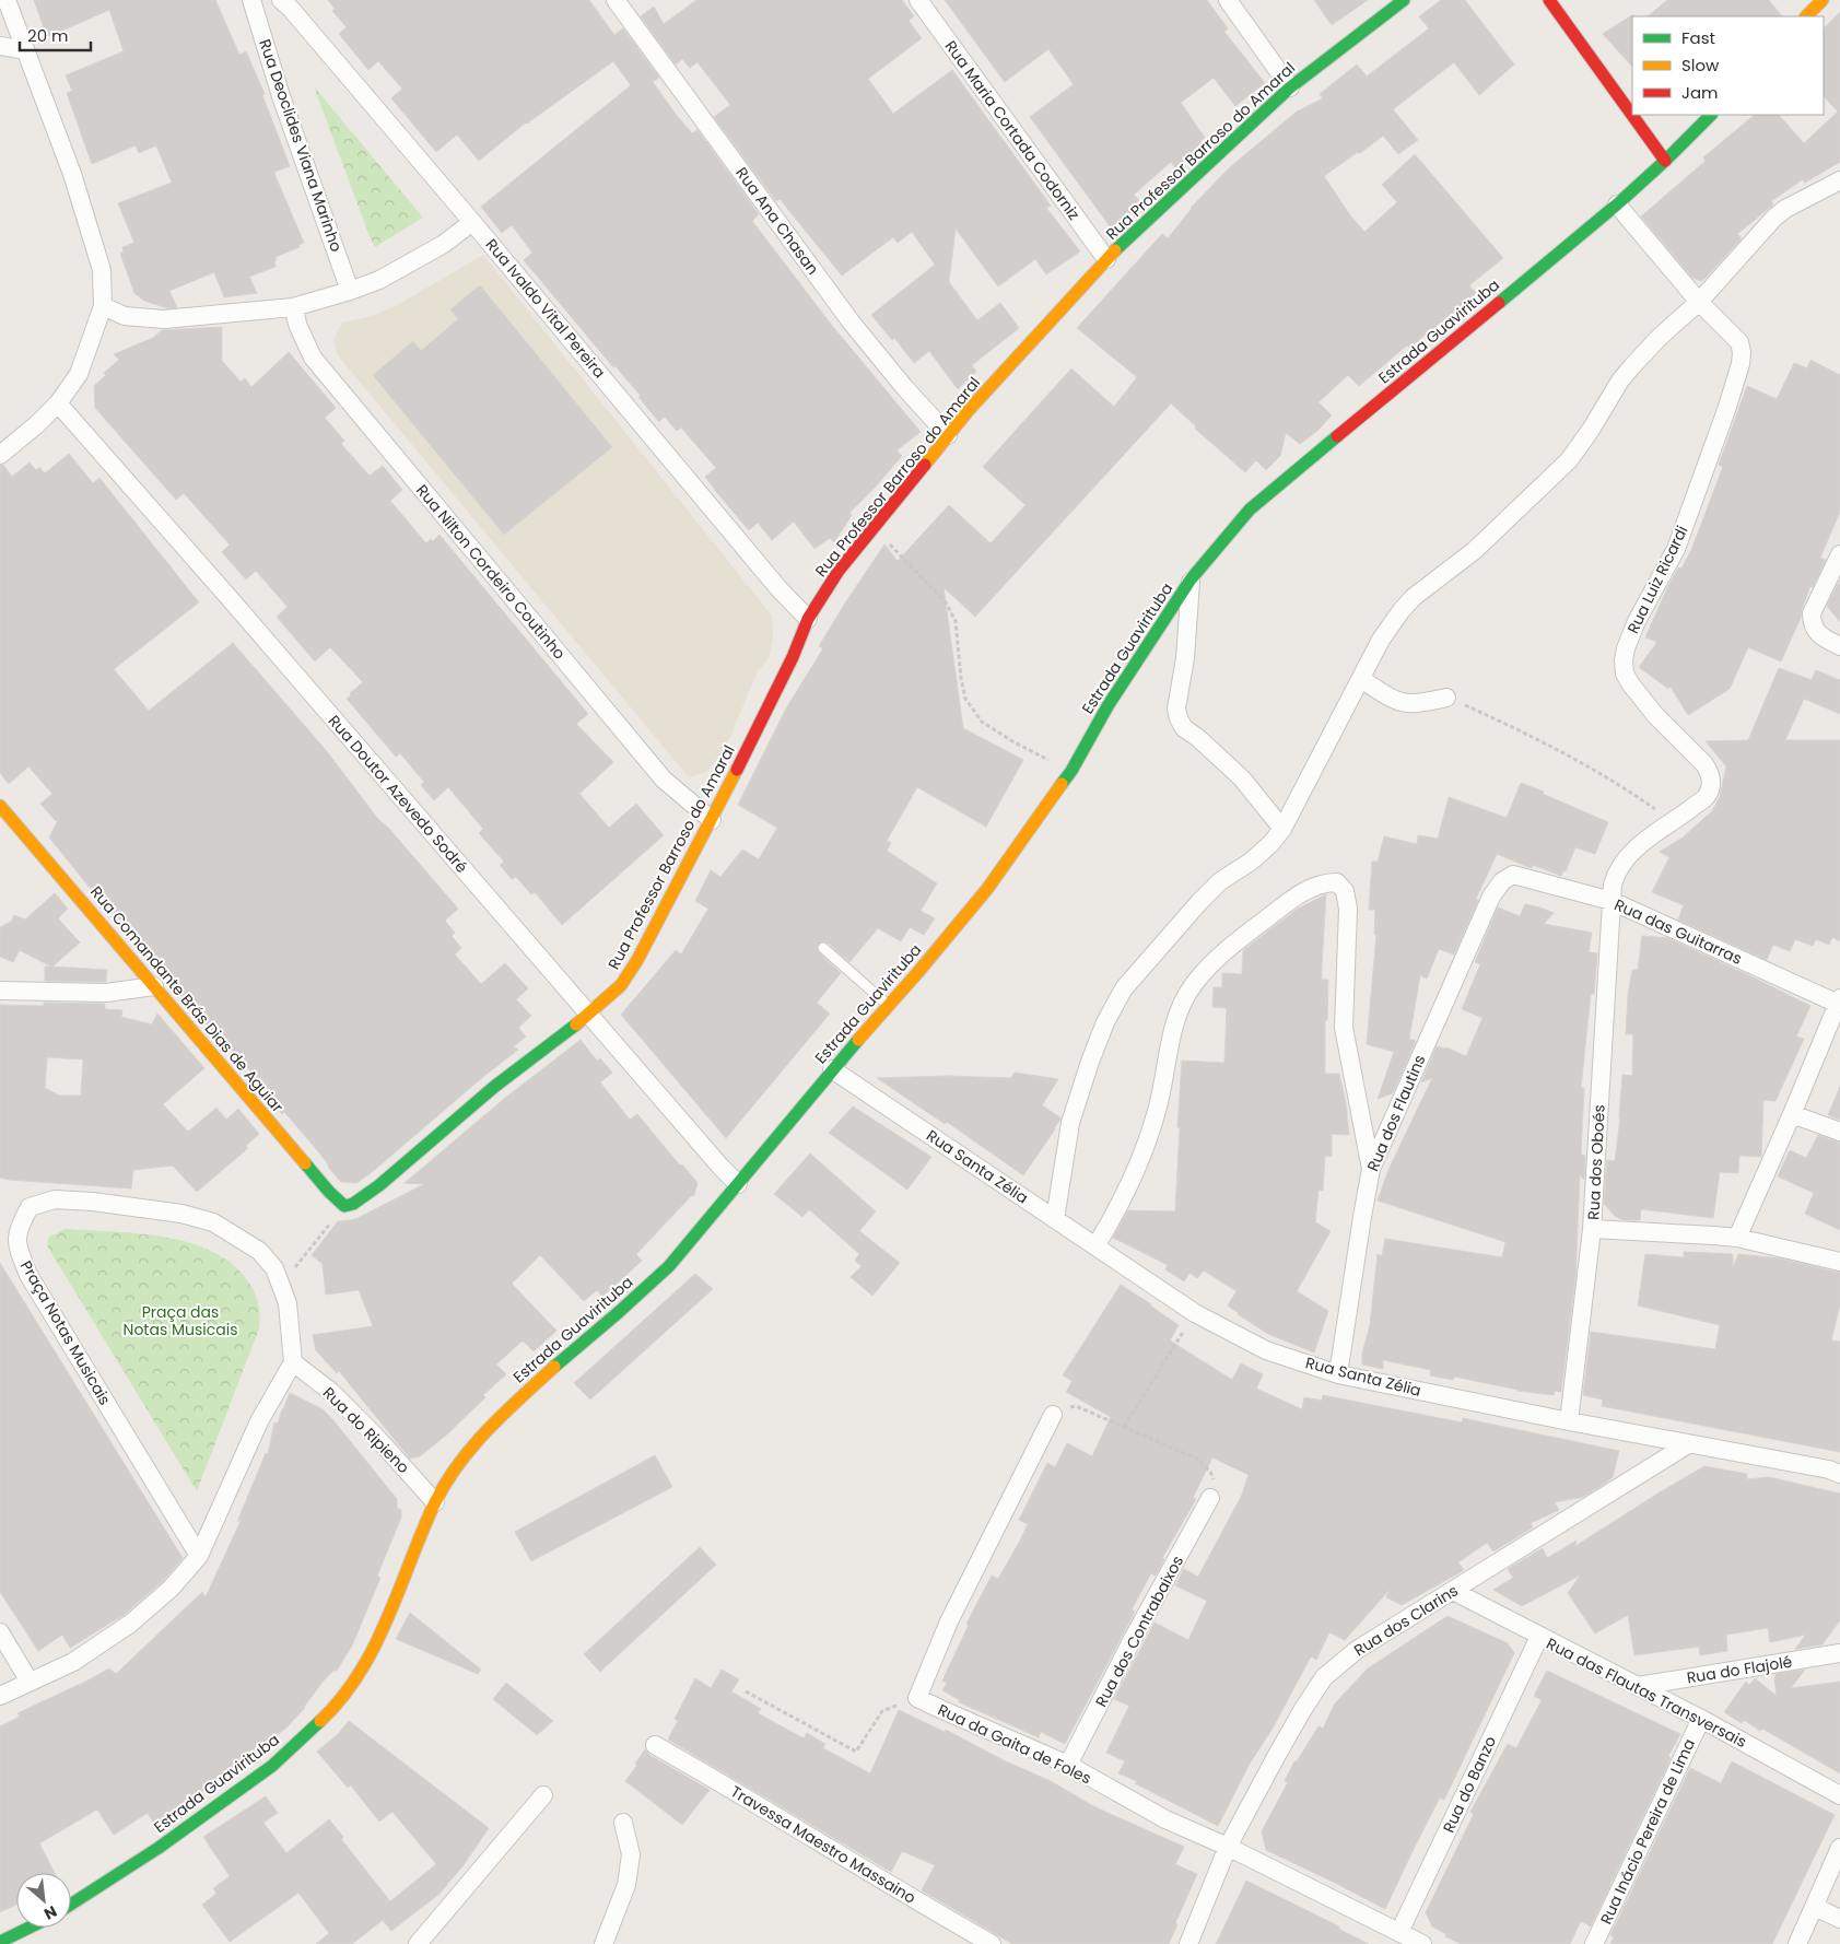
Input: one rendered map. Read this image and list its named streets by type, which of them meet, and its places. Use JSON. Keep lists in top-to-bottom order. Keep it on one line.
{"streets":{"street":["Rua Maria Cortada Codorniz","Rua Deoclides Viana Marinho","Rua Professor Barroso do Amaral","Rua Ana Chasan","Rua Ivaldo Vital Pereira","Estrada Guavirituba","Rua Nilton Cordeiro Coutinho","Rua Luiz Ricardi","Rua Doutor Azevedo Sodré","Rua das Guitarras","Rua Comandante Brás Dias de Aguiar","Rua dos Flautins","Rua dos Oboés","Rua Santa Zélia","Praça Notas Musicais","Rua do Ripieno","Rua dos Clarins","Rua dos Contrabaixos","Rua do Flajolé","Rua das Flautas Transversais","Rua da Gaita de Foles","Rua do Banzo","Rua Inácio Pereira de Lima","Travessa Maestro Massaino"]},"crossings":[["Rua Maria Cortada Codorniz","Rua Professor Barroso do Amaral"],["Rua Professor Barroso do Amaral","Rua Ana Chasan"],["Rua Professor Barroso do Amaral","Rua Ivaldo Vital Pereira"],["Rua Professor Barroso do Amaral","Rua Nilton Cordeiro Coutinho"],["Rua Professor Barroso do Amaral","Rua Doutor Azevedo Sodré"],["Rua Professor Barroso do Amaral","Rua Comandante Brás Dias de Aguiar"],["Estrada Guavirituba","Rua Luiz Ricardi"],["Estrada Guavirituba","Rua Doutor Azevedo Sodré"],["Estrada Guavirituba","Rua Santa Zélia"],["Estrada Guavirituba","Rua do Ripieno"],["Rua Luiz Ricardi","Rua das Guitarras"],["Rua Luiz Ricardi","Rua dos Oboés"],["Rua das Guitarras","Rua dos Flautins"],["Rua das Guitarras","Rua dos Oboés"],["Rua dos Flautins","Rua Santa Zélia"],["Rua dos Oboés","Rua Santa Zélia"],["Rua Santa Zélia","Rua dos Clarins"],["Praça Notas Musicais","Rua do Ripieno"],["Rua dos Clarins","Rua das Flautas Transversais"],["Rua dos Clarins","Rua da Gaita de Foles"],["Rua dos Contrabaixos","Rua da Gaita de Foles"],["Rua do Flajolé","Rua das Flautas Transversais"],["Rua das Flautas Transversais","Rua do Banzo"],["Rua das Flautas Transversais","Rua Inácio Pereira de Lima"],["Rua da Gaita de Foles","Rua do Banzo"]],"parks":["Praça das Notas Musicais"],"legend":["Fast","Slow","Jam"],"scale_bar":"20 m","north":"bottom right"}
